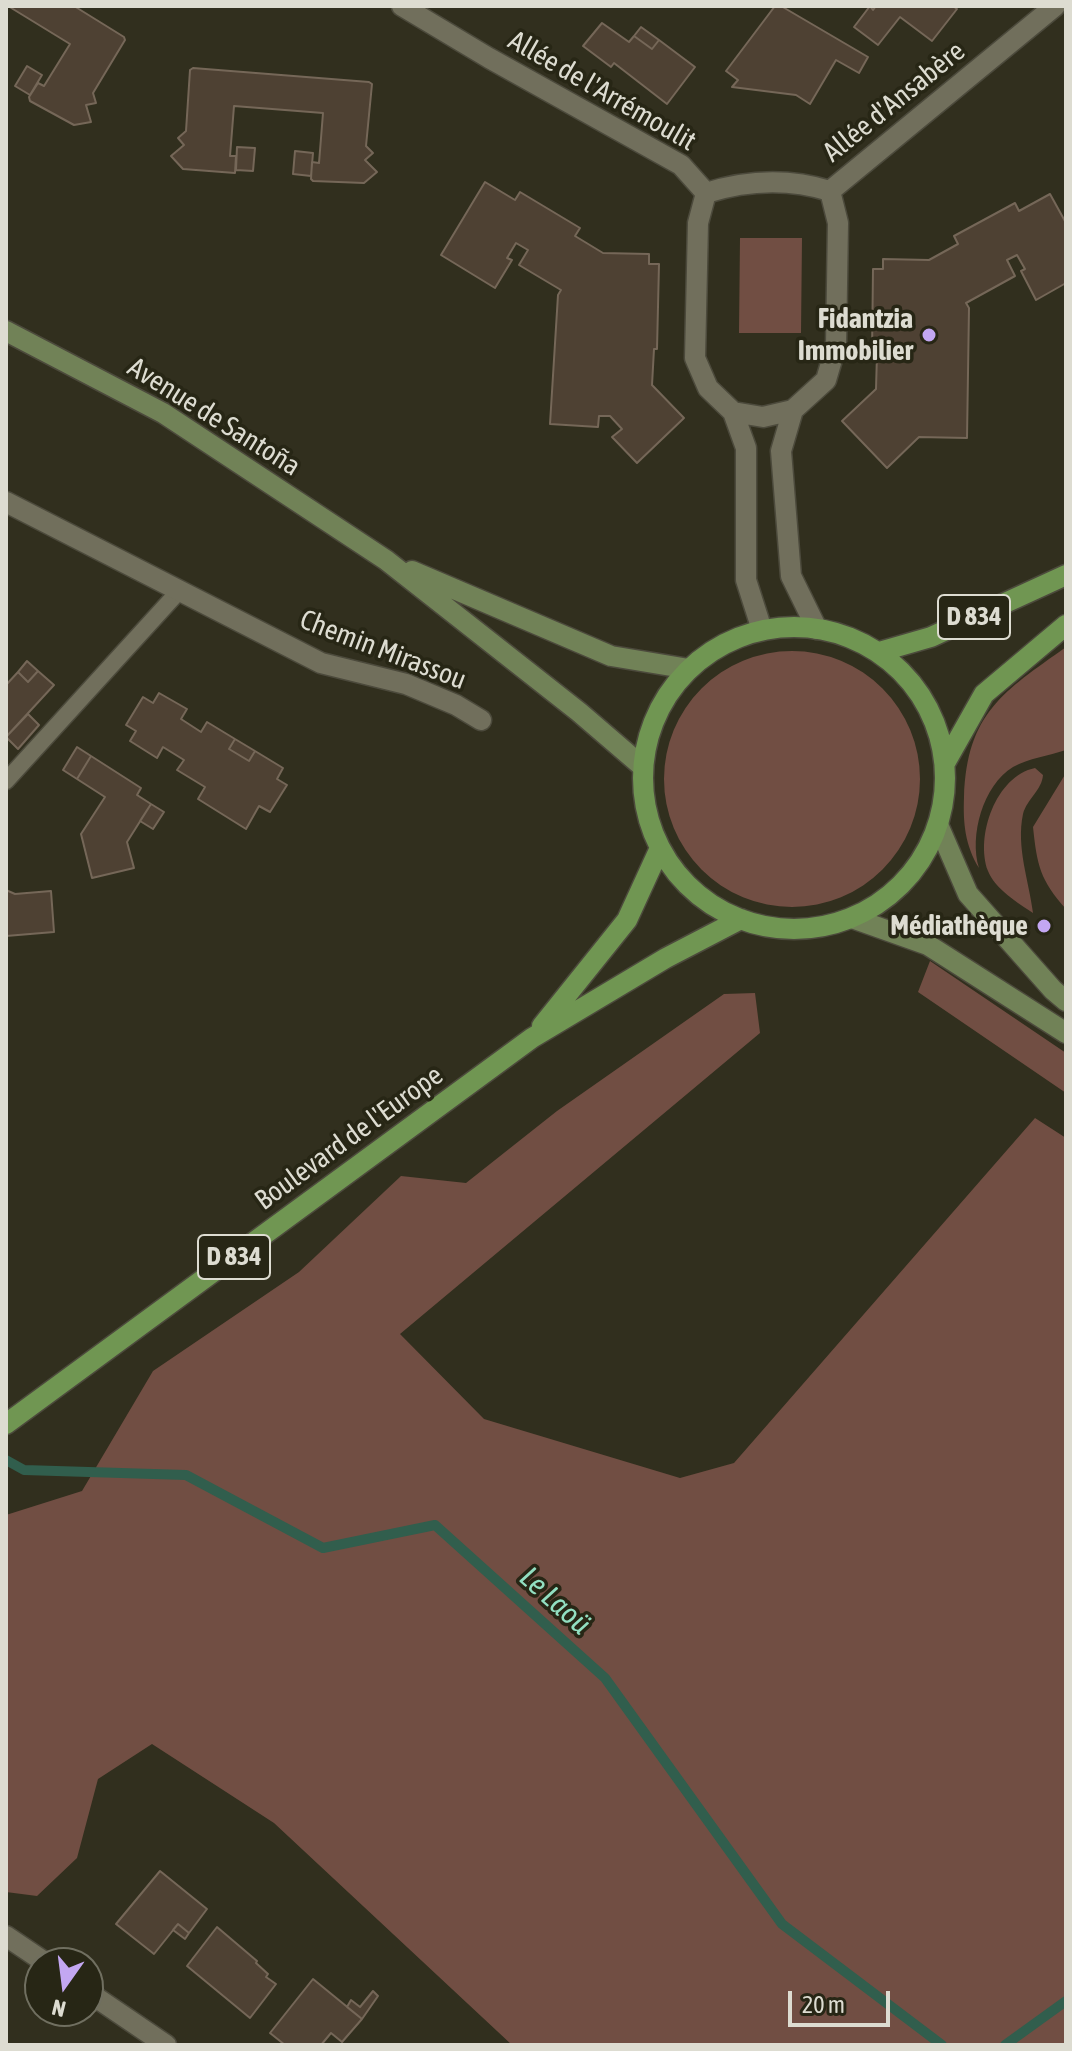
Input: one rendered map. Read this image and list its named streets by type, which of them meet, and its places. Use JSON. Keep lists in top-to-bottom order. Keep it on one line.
{"streets":{"main road":["Avenue de Santoña","D 834","Boulevard de l'Europe"],"street":["Allée de l'Arrémoulit","Allée d'Ansabère","Chemin Mirassou"]},"crossings":[["Allée de l'Arrémoulit","Allée d'Ansabère"]],"water":["Le Laoü"],"places":["Fidantzia Immobilier","Médiathèque"],"scale_bar":"20 m","north":"bottom"}
